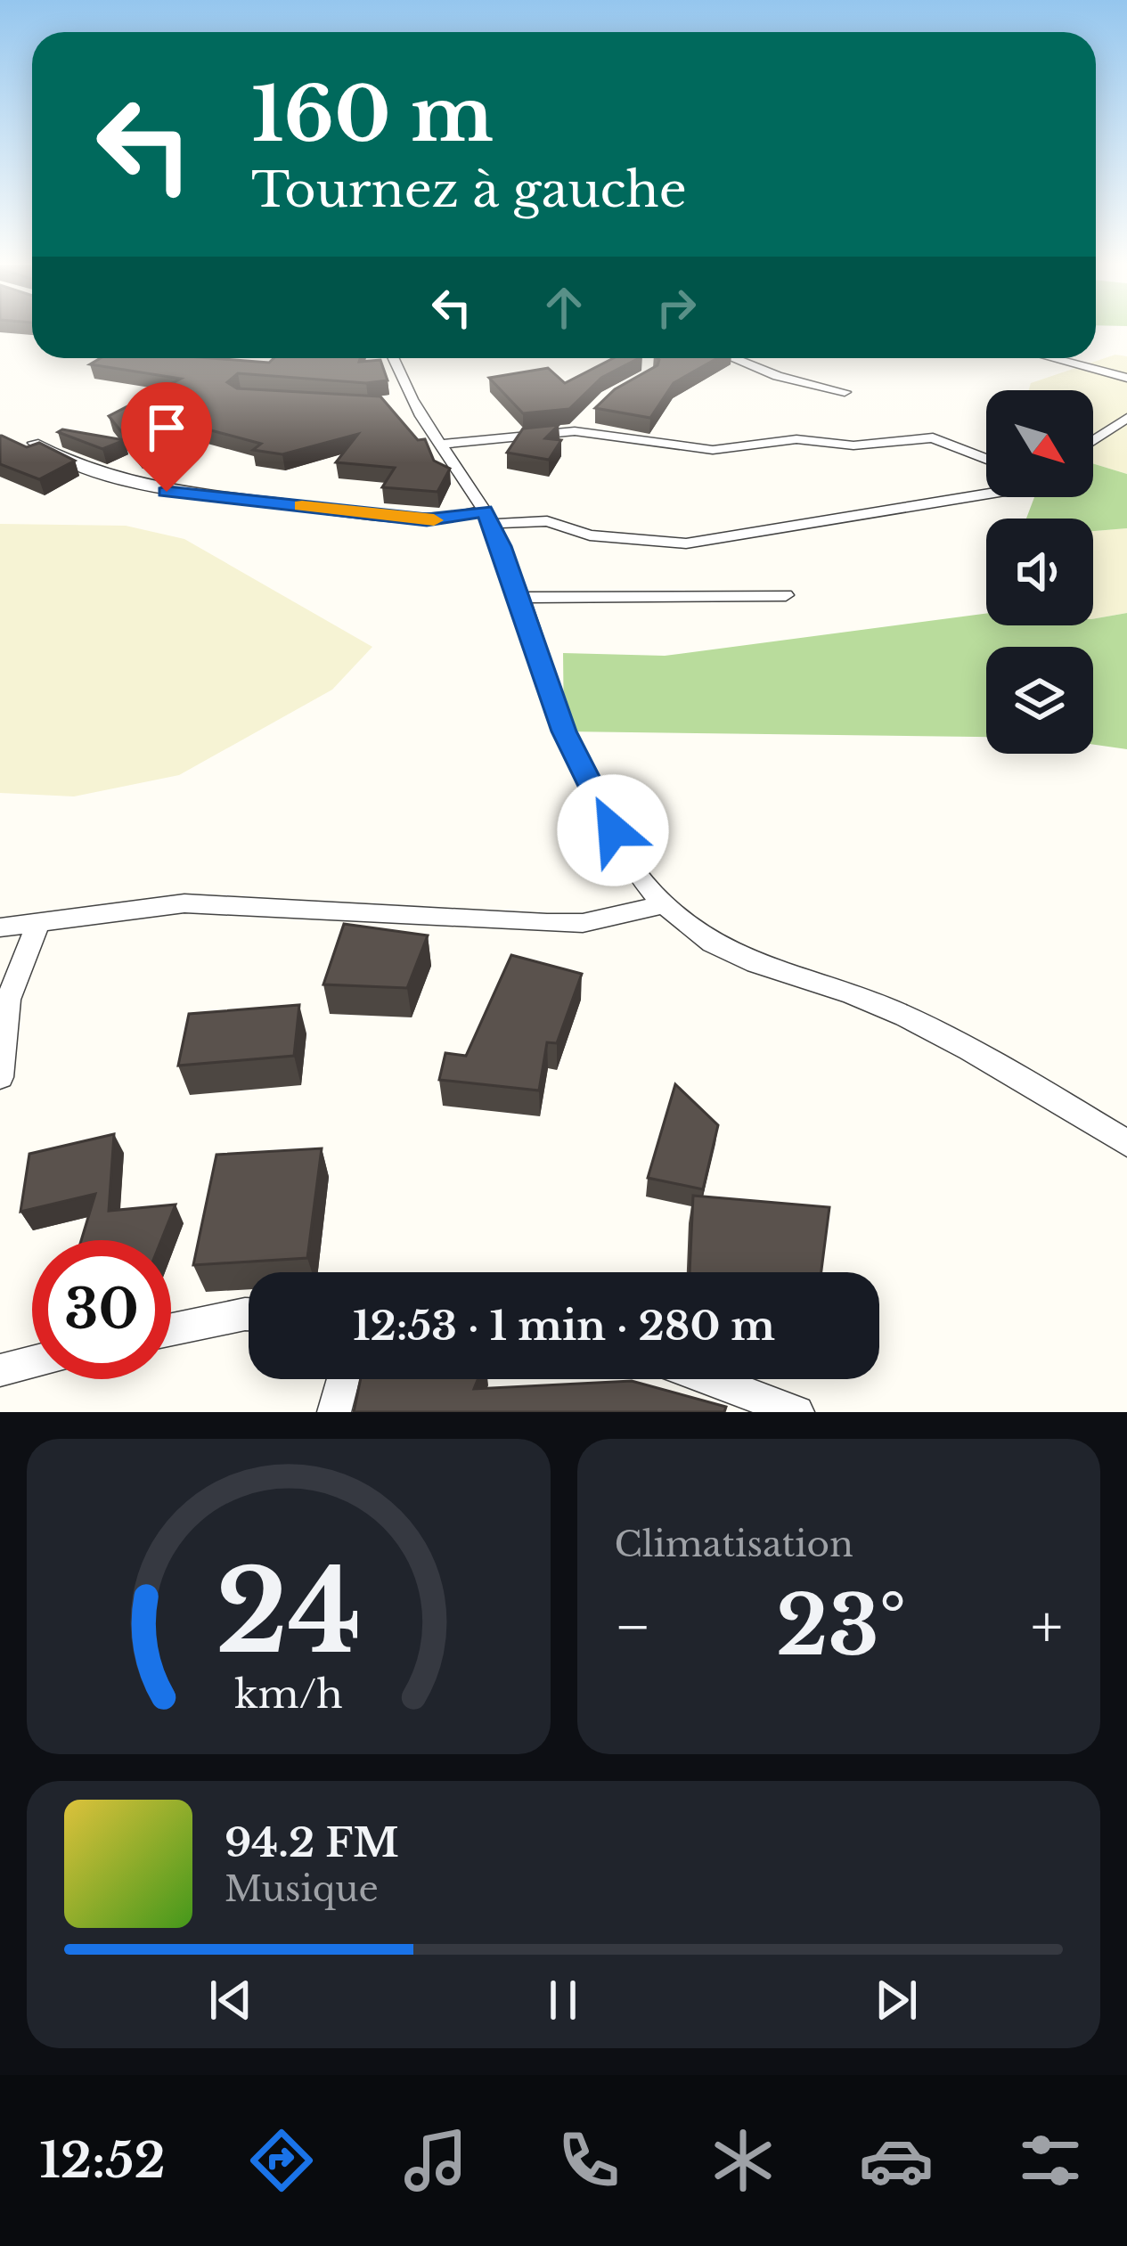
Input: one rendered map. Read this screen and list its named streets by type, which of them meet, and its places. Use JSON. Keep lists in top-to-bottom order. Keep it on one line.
{"north":"bottom right","page":{"turn":["160 m","Tournez à gauche"],"limit":"30","trip":"12:53 · 1 min · 280 m","tile":"Climatisation","heat":["−","23°","+"],"song":["94.2 FM","Musique"],"tabs":"12:52","gauge":["24","km/h"]}}
